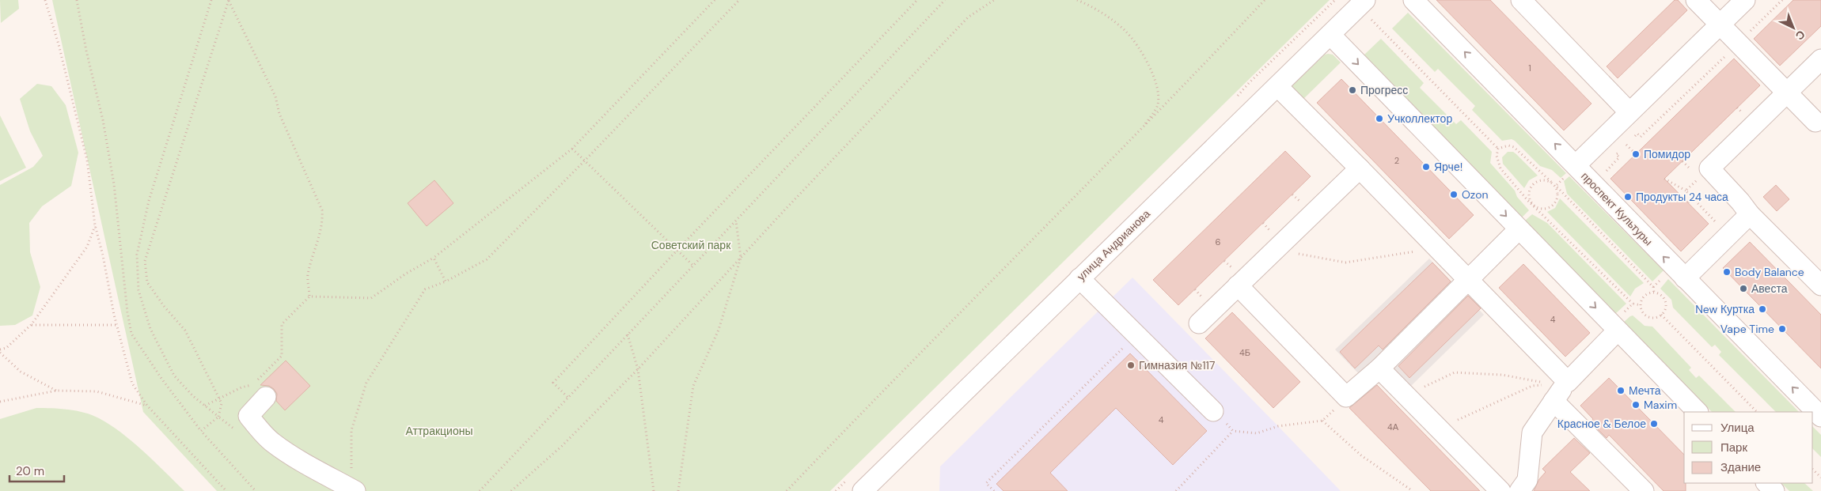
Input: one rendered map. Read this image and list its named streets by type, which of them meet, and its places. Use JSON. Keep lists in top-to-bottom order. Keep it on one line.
{"streets":{"street":["проспект Культуры","улица Андрианова"]},"parks":["Советский парк","Аттракционы"],"places":["Прогресс","Учколлектор","Помидор","Ярче!","Ozon","Продукты 24 часа","Body Balance","Авеста","New Куртка","Vape Time","Гимназия №117","Мечта","Maxim","Красное & Белое"],"house_numbers":["1","2","6","4","4Б","4","4А"],"legend":["Улица","Парк","Здание"],"scale_bar":"20 m","north":"bottom right"}
